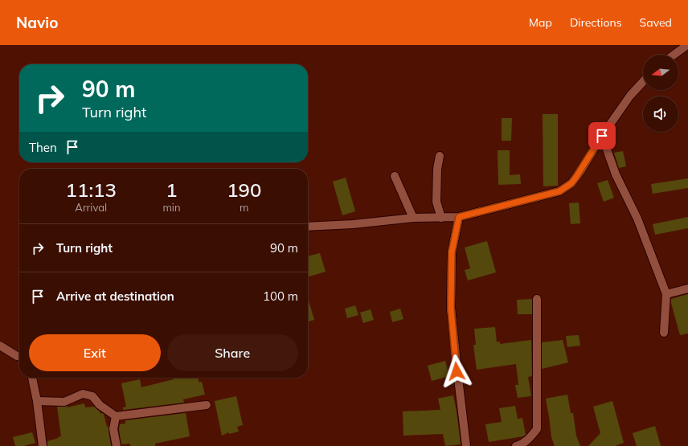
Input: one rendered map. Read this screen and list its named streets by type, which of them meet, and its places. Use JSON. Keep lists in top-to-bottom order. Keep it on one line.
{"north":"left","page":{"header":"Navio","nav":["Map","Directions","Saved"],"turn":["90 m","Turn right"],"then":"Then","eta":["11:13","Arrival","1","min","190","m"],"list":[{"name":"Turn right","value":"90 m"},{"name":"Arrive at destination","value":"100 m"}],"buttons":["Exit","Share"]}}
